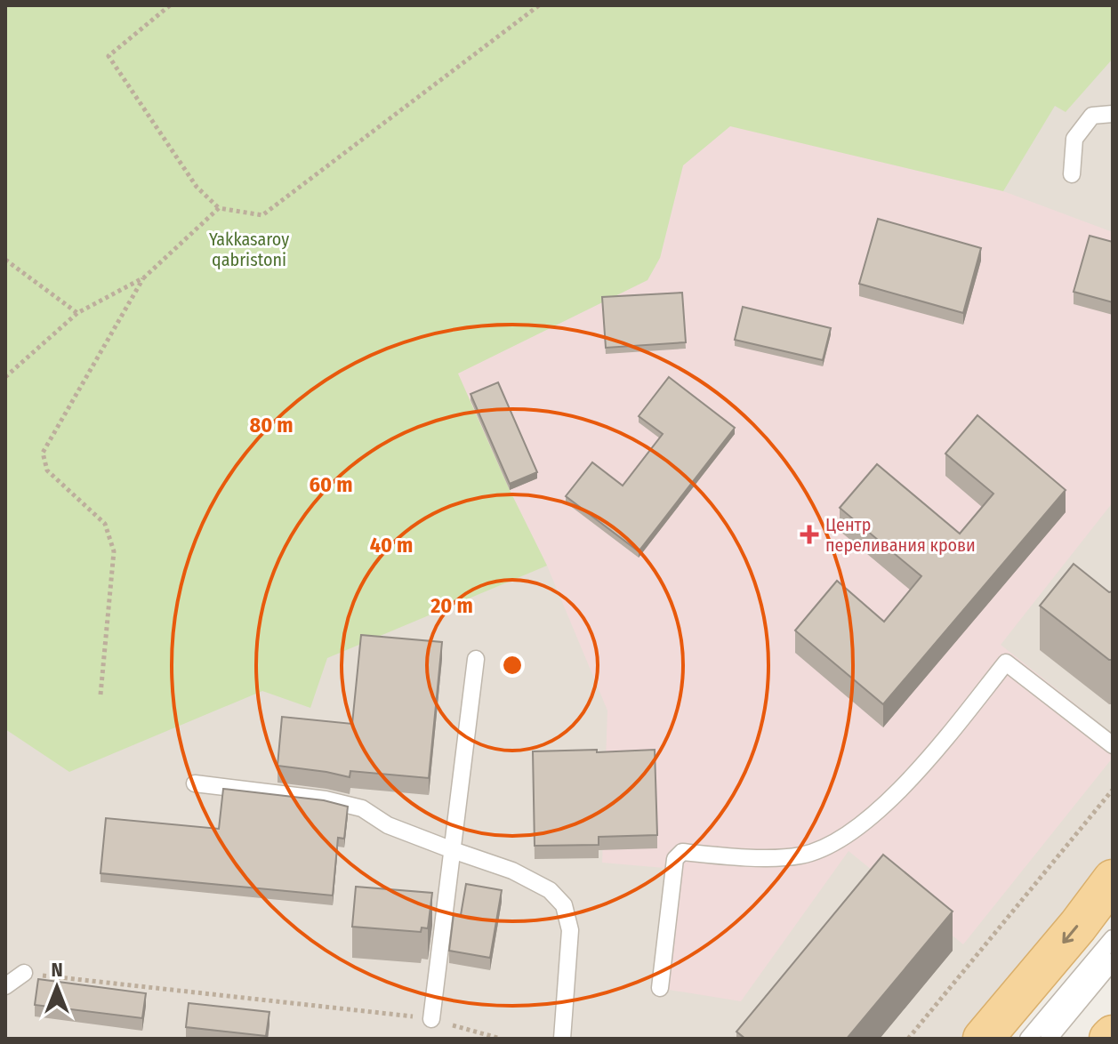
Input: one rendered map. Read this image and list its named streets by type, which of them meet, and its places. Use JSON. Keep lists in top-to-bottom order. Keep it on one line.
{"parks":["Yakkasaroy qabristoni"],"places":{"health":["Центр переливания крови"]},"north":"top","rings":["80 m","60 m","40 m","20 m"]}
